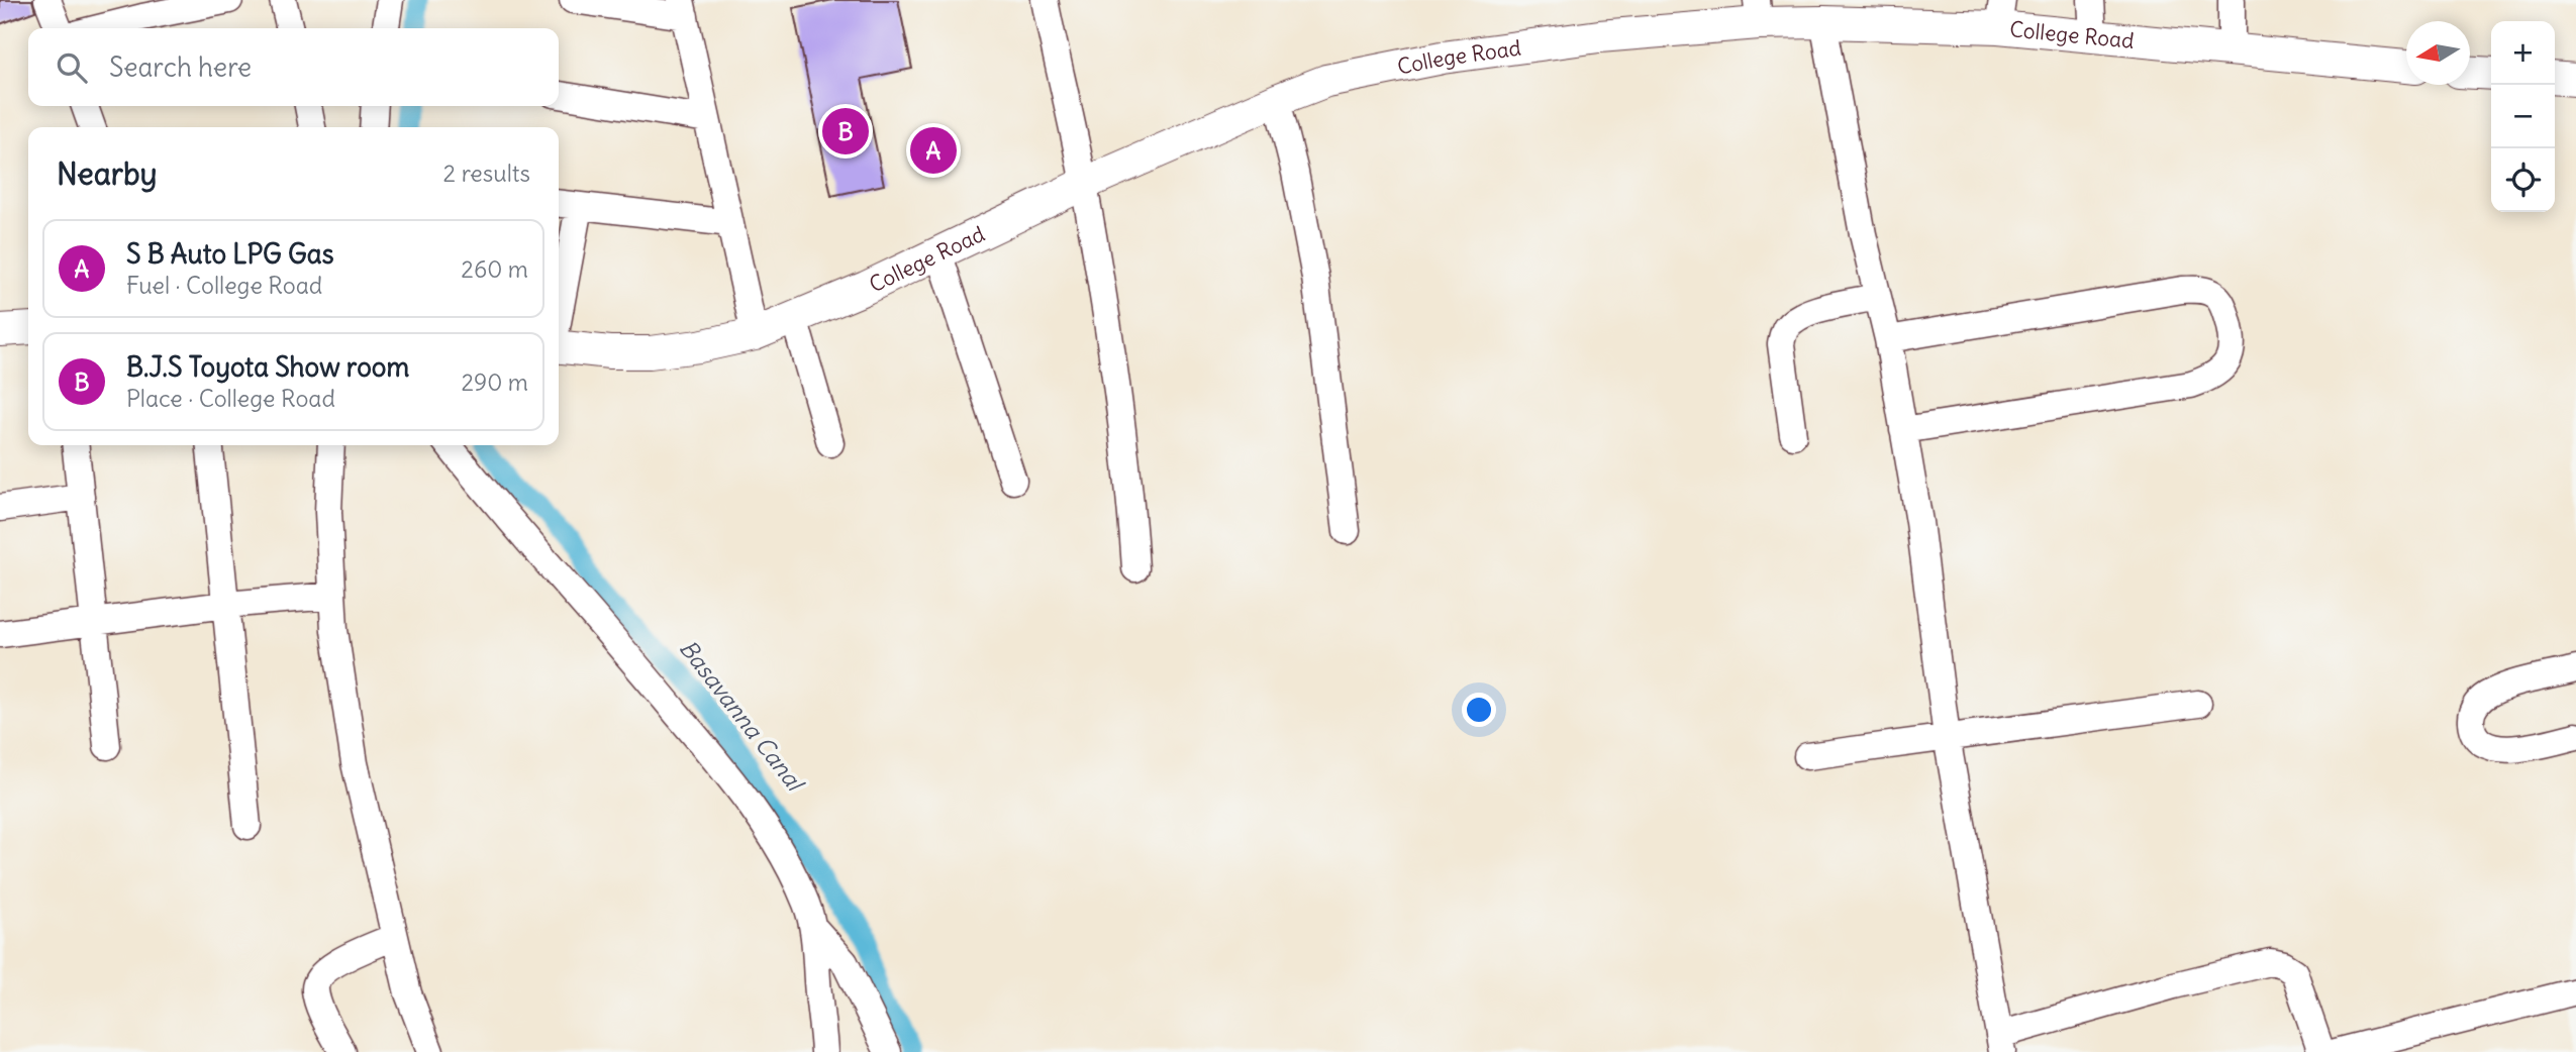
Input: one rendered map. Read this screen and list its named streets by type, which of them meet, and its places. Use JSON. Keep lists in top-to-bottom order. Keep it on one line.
{"streets":{"main road":["College Road"]},"water":["Basavanna Canal"],"north":"left","page":{"map_buttons":["+","−"],"search":"Search here","pins":["B","A"],"heading":["Nearby","2 results"],"list":[{"mark":"A","name":"S B Auto LPG Gas","note":"Fuel · College Road","value":"260 m"},{"mark":"B","name":"B.J.S Toyota Show room","note":"Place · College Road","value":"290 m"}]}}
